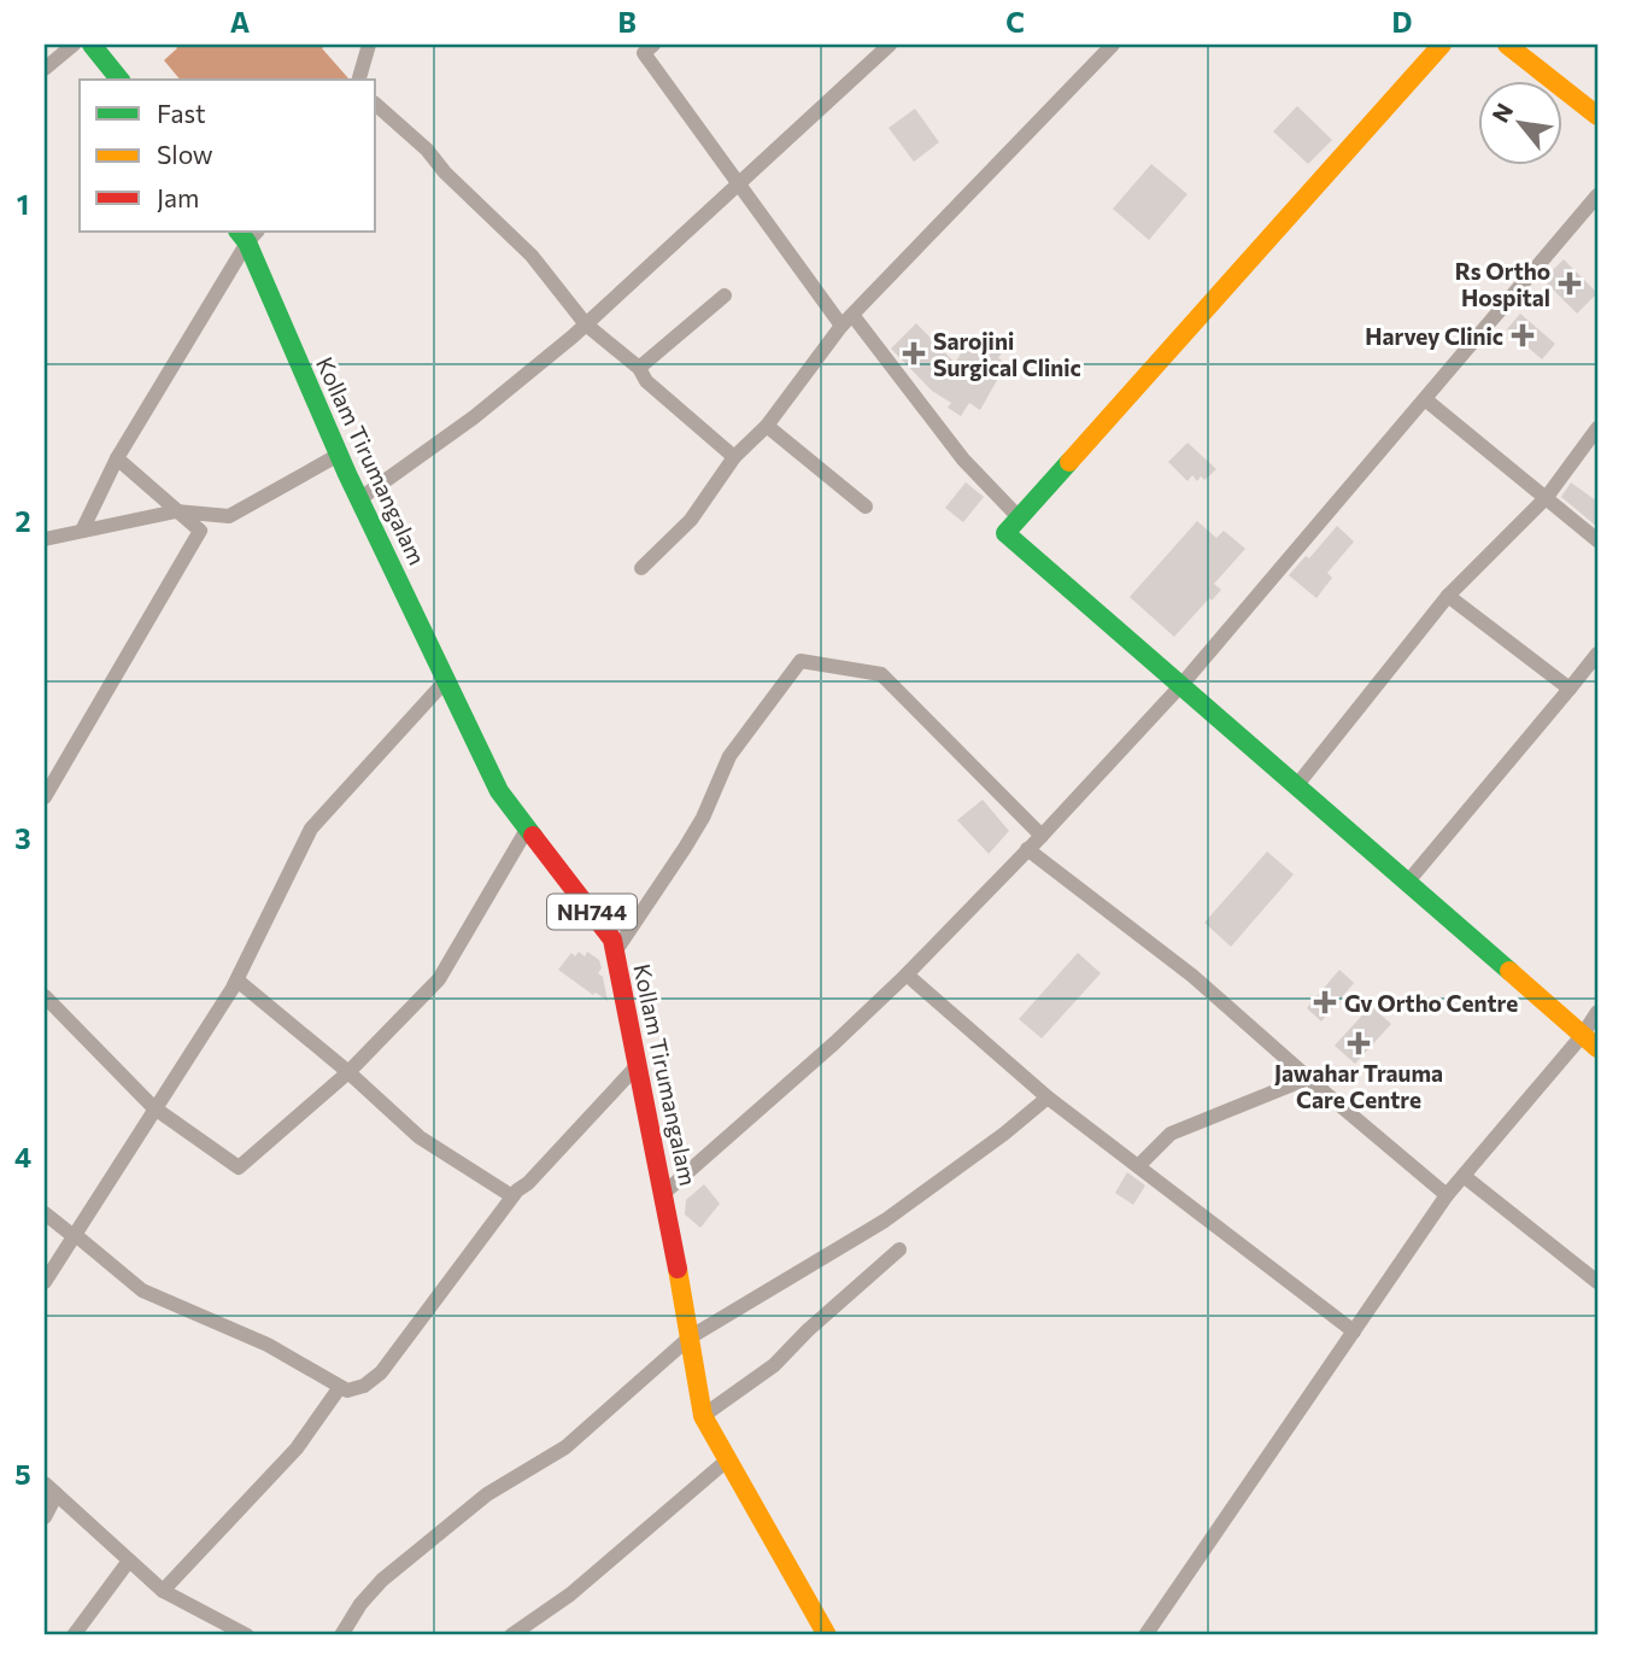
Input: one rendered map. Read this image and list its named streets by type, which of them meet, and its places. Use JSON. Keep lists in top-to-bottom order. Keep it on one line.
{"streets":{"main road":["Kollam Tirumangalam","NH744"]},"places":{"health":["Rs Ortho Hospital","Harvey Clinic","Sarojini Surgical Clinic","Gv Ortho Centre","Jawahar Trauma Care Centre"]},"legend":["Fast","Slow","Jam"],"north":"top left","grid":{"columns":["A","B","C","D"],"rows":["1","2","3","4","5"]}}
